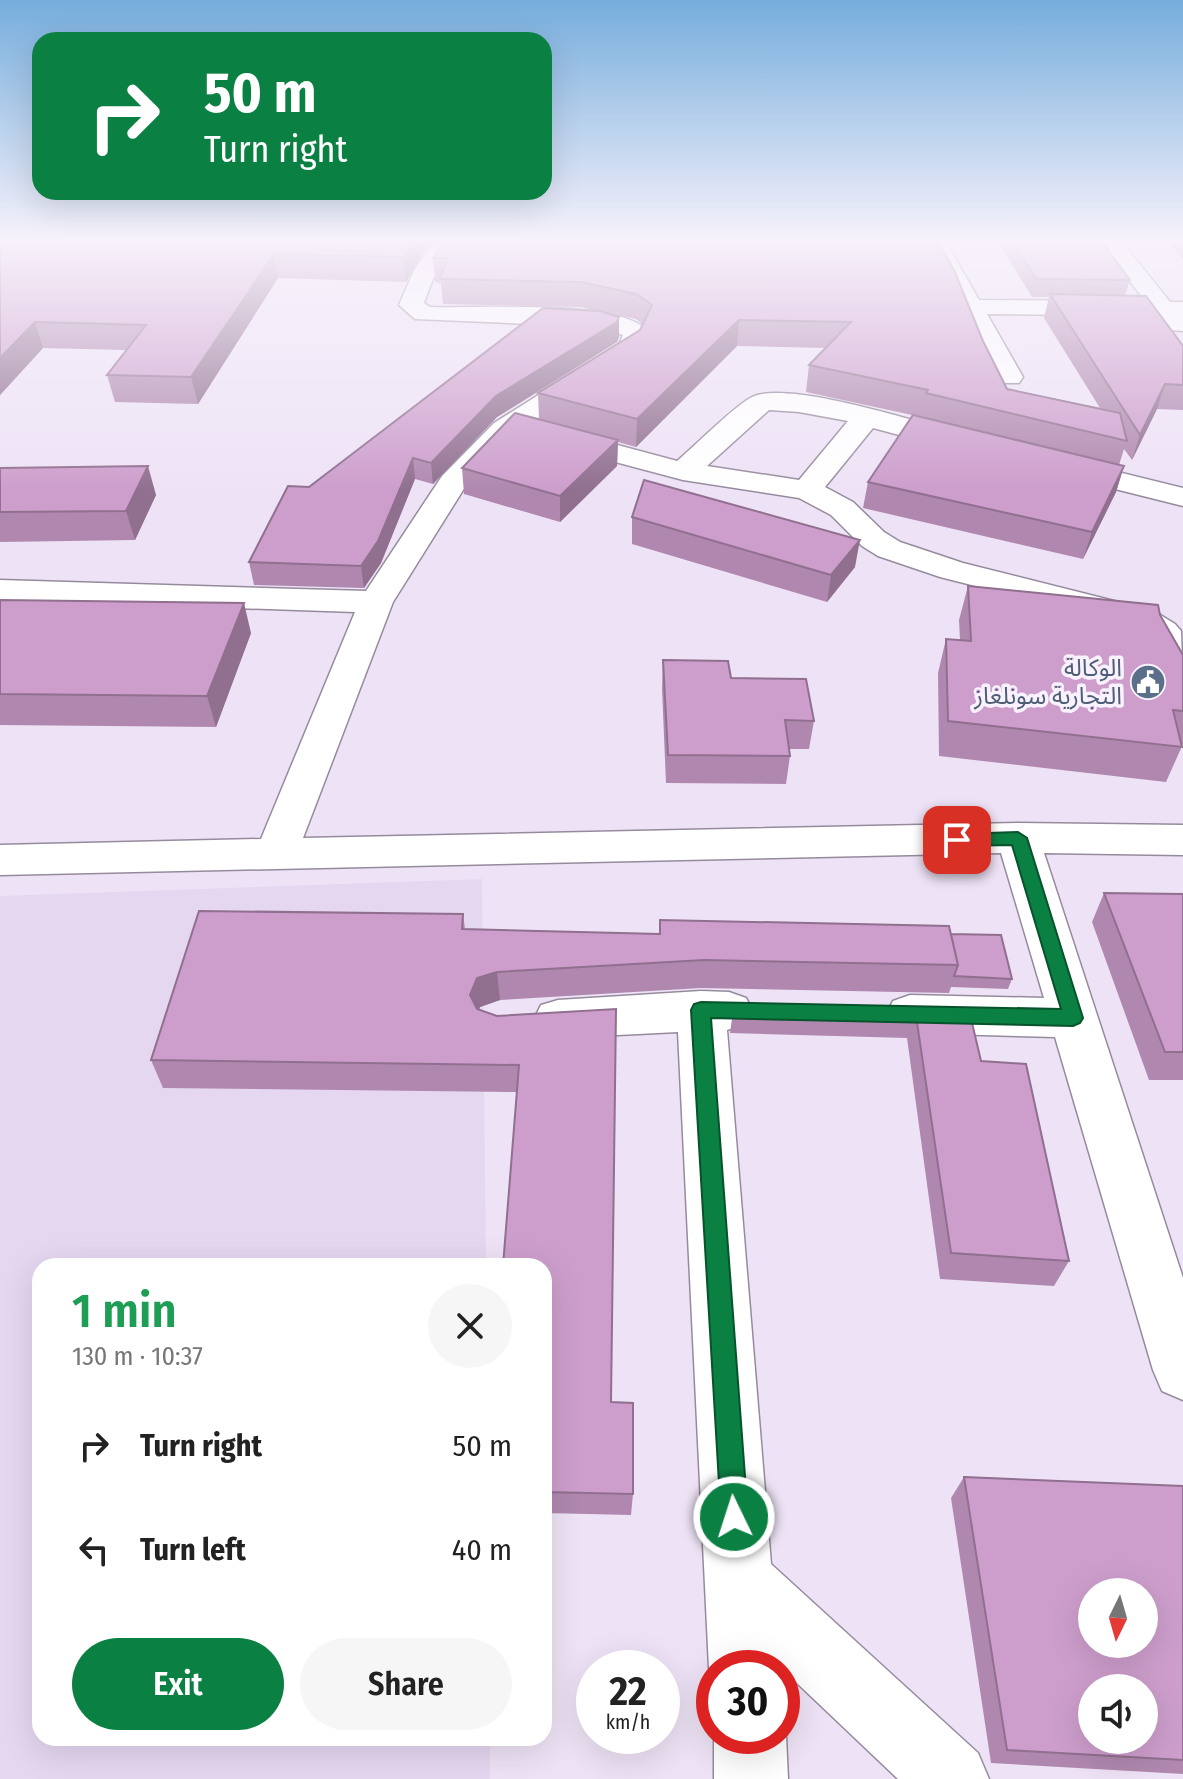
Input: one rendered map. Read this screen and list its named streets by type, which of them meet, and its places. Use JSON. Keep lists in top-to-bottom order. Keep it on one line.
{"places":{"public building":["الوكالة التجارية سونلغاز"]},"north":"bottom","page":{"turn":["50 m","Turn right"],"heading":["1 min","130 m · 10:37"],"list":[{"name":"Turn right","value":"50 m"},{"name":"Turn left","value":"40 m"}],"buttons":["Exit","Share"],"speed":"22 km/h","limit":"30"}}
